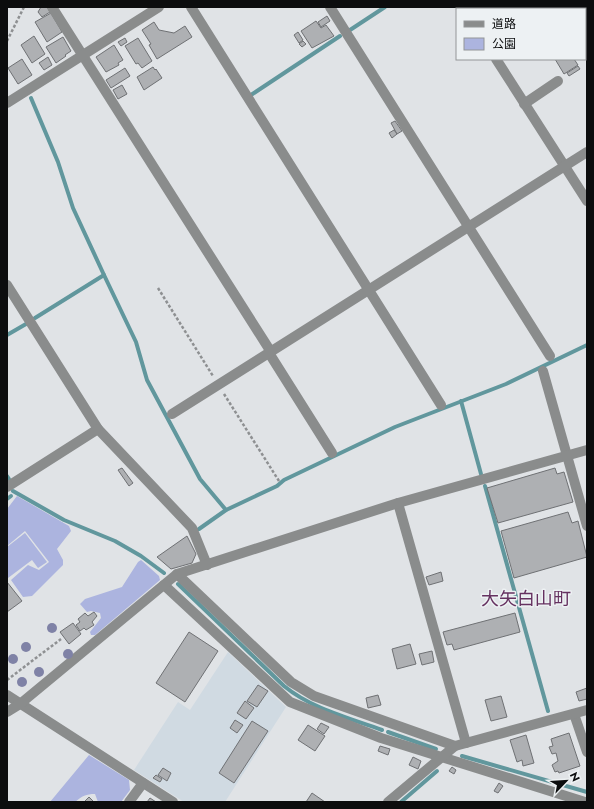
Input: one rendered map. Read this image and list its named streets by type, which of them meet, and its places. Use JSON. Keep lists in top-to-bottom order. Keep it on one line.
{"districts":["大矢白山町"],"legend":["道路","公園"],"north":"top right"}
